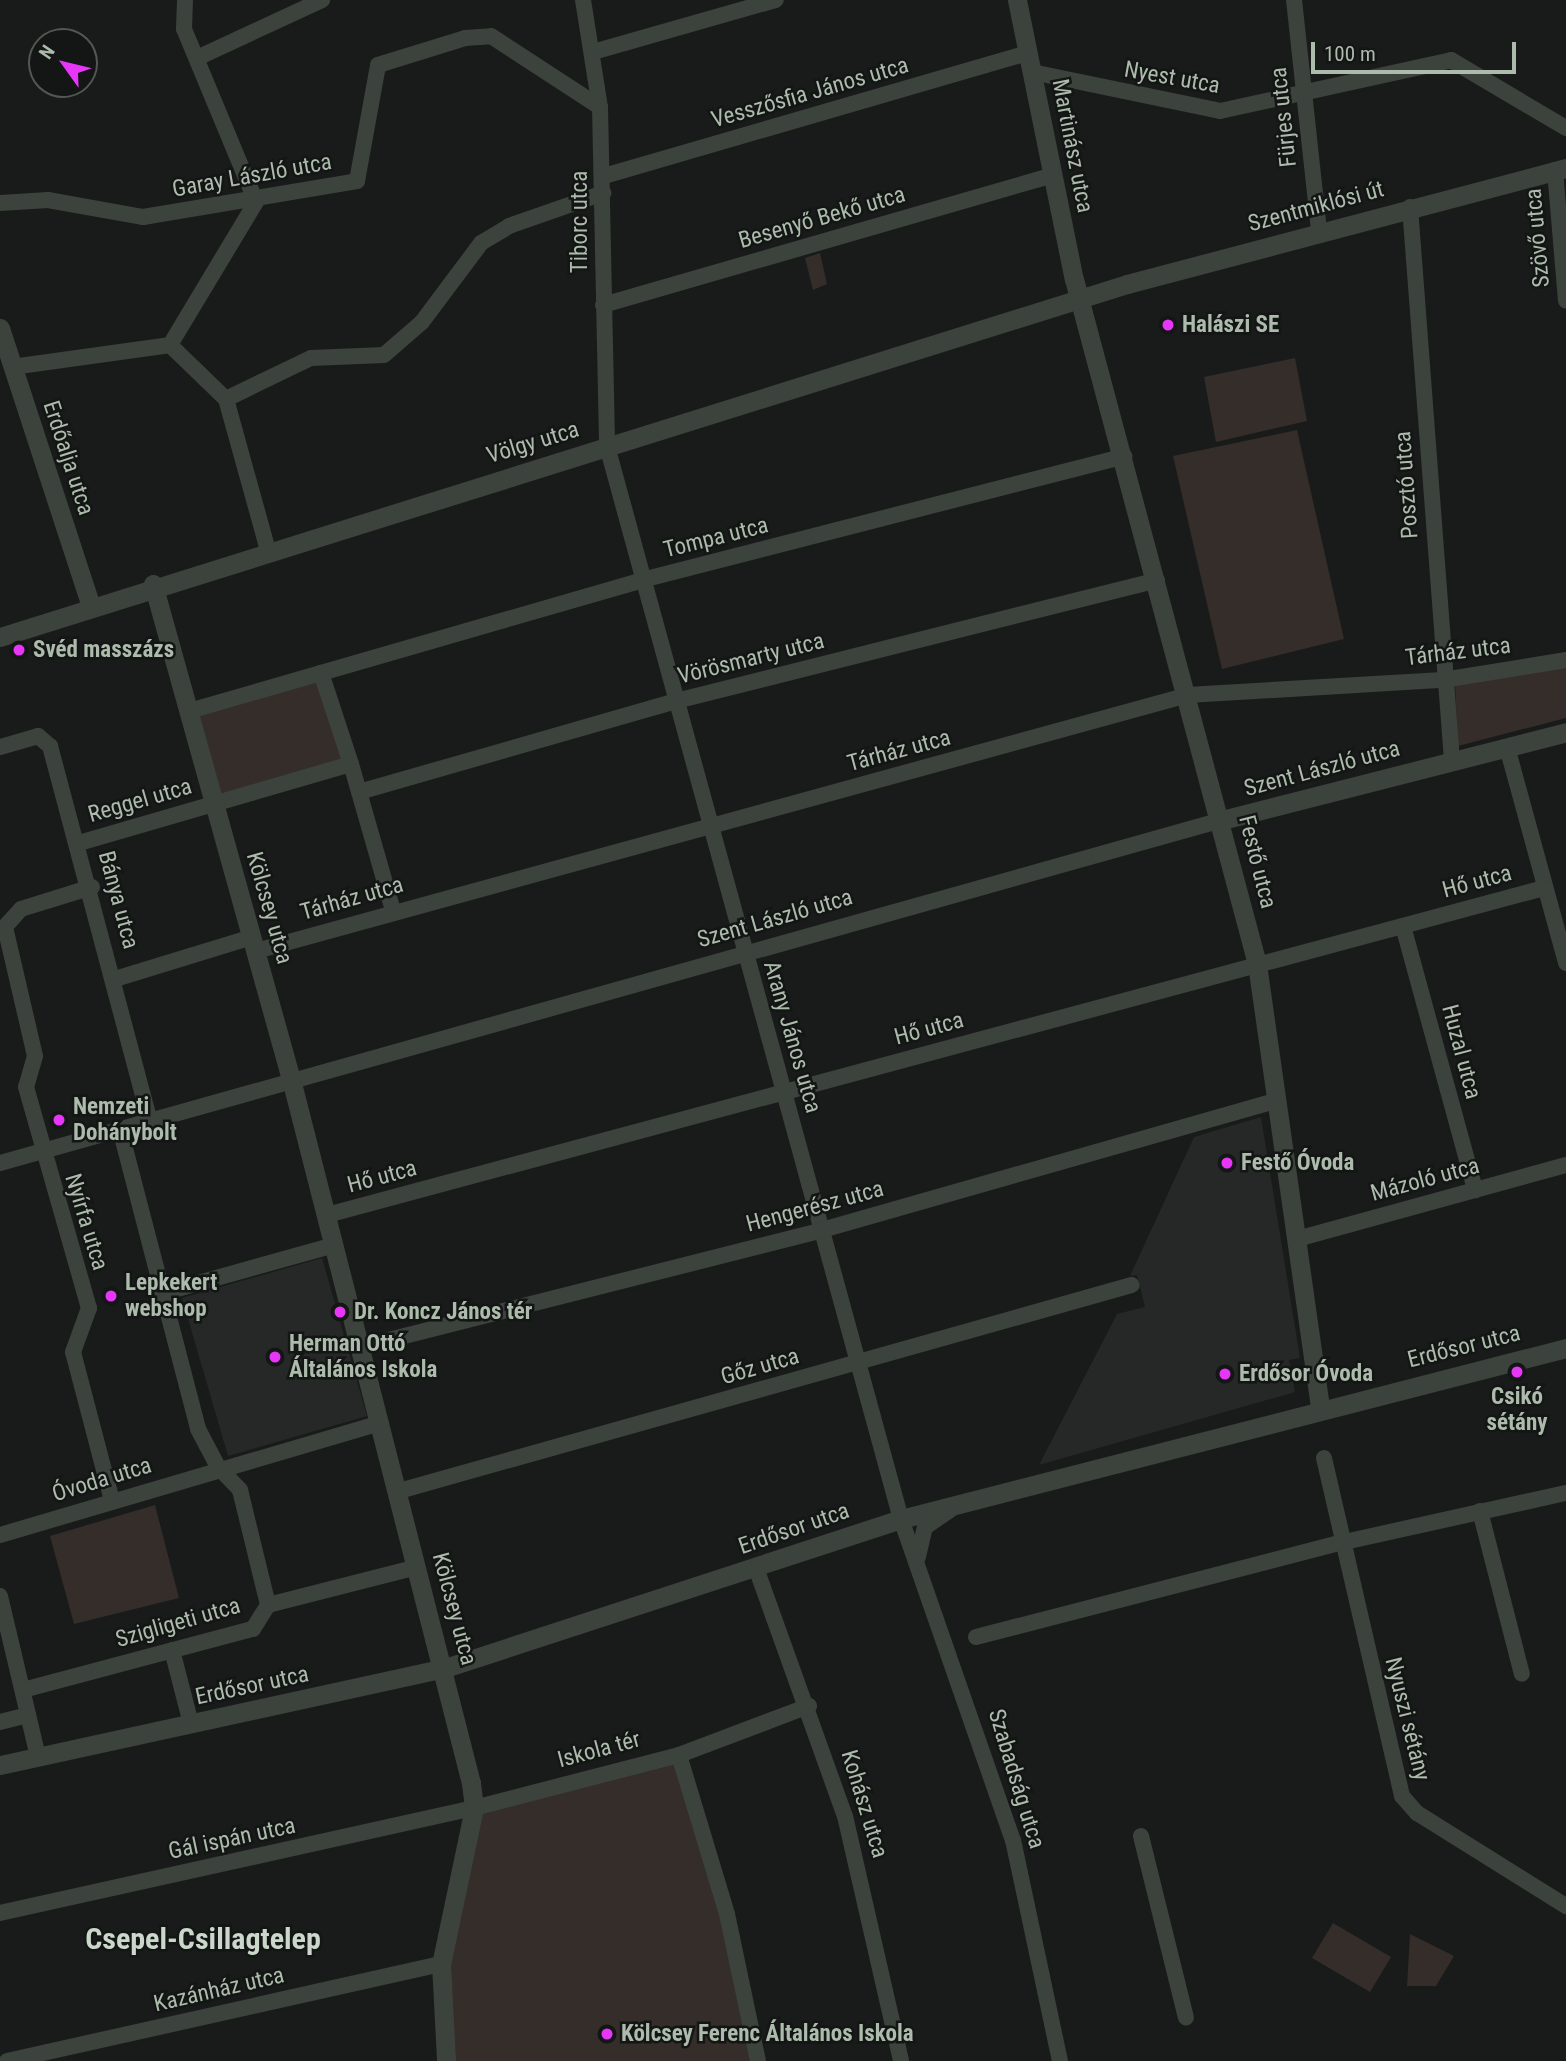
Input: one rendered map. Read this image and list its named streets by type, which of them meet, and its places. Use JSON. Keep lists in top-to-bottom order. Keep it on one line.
{"streets":{"street":["Nyest utca","Vesszősfia János utca","Fürjes utca","Martinász utca","Garay László utca","Szentmiklósi út","Besenyő Bekő utca","Tiborc utca","Szövő utca","Völgy utca","Erdőalja utca","Posztó utca","Tompa utca","Tárház utca","Vörösmarty utca","Szent László utca","Reggel utca","Festő utca","Hő utca","Bánya utca","Kölcsey utca","Arany János utca","Huzal utca","Mázoló utca","Hengerész utca","Nyírfa utca","Erdősor utca","Gőz utca","Óvoda utca","Szigligeti utca","Nyuszi sétány","Iskola tér","Szabadság utca","Kohász utca","Gál ispán utca","Kazánház utca"]},"crossings":[["Nyest utca","Vesszősfia János utca"],["Nyest utca","Fürjes utca"],["Nyest utca","Martinász utca"],["Vesszősfia János utca","Martinász utca"],["Vesszősfia János utca","Tiborc utca"],["Fürjes utca","Szentmiklósi út"],["Martinász utca","Szentmiklósi út"],["Martinász utca","Besenyő Bekő utca"],["Martinász utca","Völgy utca"],["Martinász utca","Festő utca"],["Garay László utca","Tiborc utca"],["Szentmiklósi út","Szövő utca"],["Szentmiklósi út","Völgy utca"],["Szentmiklósi út","Posztó utca"],["Szentmiklósi út","Festő utca"],["Besenyő Bekő utca","Tiborc utca"],["Tiborc utca","Völgy utca"],["Tiborc utca","Arany János utca"],["Völgy utca","Erdőalja utca"],["Völgy utca","Festő utca"],["Völgy utca","Kölcsey utca"],["Völgy utca","Arany János utca"],["Posztó utca","Tárház utca"],["Posztó utca","Szent László utca"],["Tompa utca","Festő utca"],["Tompa utca","Kölcsey utca"],["Tompa utca","Arany János utca"],["Tárház utca","Festő utca"],["Tárház utca","Bánya utca"],["Tárház utca","Kölcsey utca"],["Tárház utca","Arany János utca"],["Vörösmarty utca","Festő utca"],["Vörösmarty utca","Arany János utca"],["Szent László utca","Festő utca"],["Szent László utca","Bánya utca"],["Szent László utca","Kölcsey utca"],["Szent László utca","Arany János utca"],["Szent László utca","Nyírfa utca"],["Reggel utca","Bánya utca"],["Reggel utca","Kölcsey utca"],["Festő utca","Hő utca"],["Festő utca","Mázoló utca"],["Festő utca","Hengerész utca"],["Festő utca","Erdősor utca"],["Hő utca","Kölcsey utca"],["Hő utca","Arany János utca"],["Hő utca","Huzal utca"],["Bánya utca","Nyírfa utca"],["Kölcsey utca","Erdősor utca"],["Kölcsey utca","Gőz utca"],["Kölcsey utca","Szigligeti utca"],["Kölcsey utca","Iskola tér"],["Kölcsey utca","Gál ispán utca"],["Arany János utca","Hengerész utca"],["Arany János utca","Erdősor utca"],["Arany János utca","Gőz utca"],["Arany János utca","Szabadság utca"],["Huzal utca","Mázoló utca"],["Nyírfa utca","Óvoda utca"],["Erdősor utca","Szabadság utca"],["Erdősor utca","Kohász utca"],["Iskola tér","Gál ispán utca"]],"districts":["Csepel-Csillagtelep"],"places":["Halászi SE","Svéd masszázs","Nemzeti Dohánybolt","Festő Óvoda","Lepkekert webshop","Dr. Koncz János tér","Herman Ottó Általános Iskola","Csikó sétány","Erdősor Óvoda","Kölcsey Ferenc Általános Iskola"],"scale_bar":"100 m","north":"top left"}
